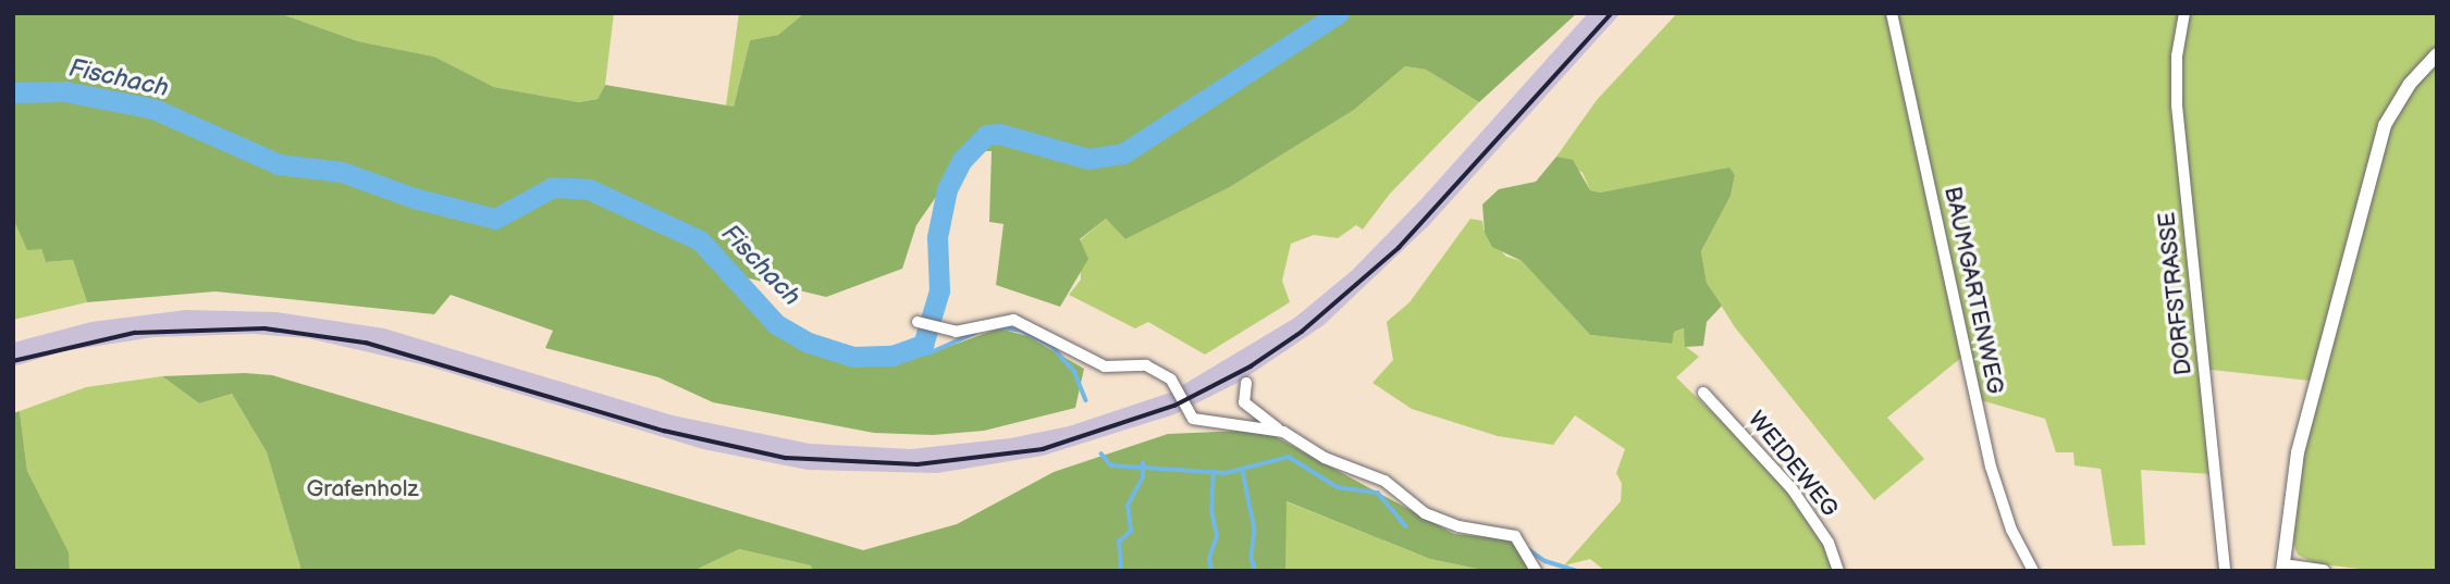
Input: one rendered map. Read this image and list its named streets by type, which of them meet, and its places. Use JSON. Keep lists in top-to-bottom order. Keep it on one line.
{"streets":{"street":["BAUMGARTENWEG","DORFSTRASSE","WEIDEWEG"]},"water":["Fischach"],"parks":["Grafenholz"]}
